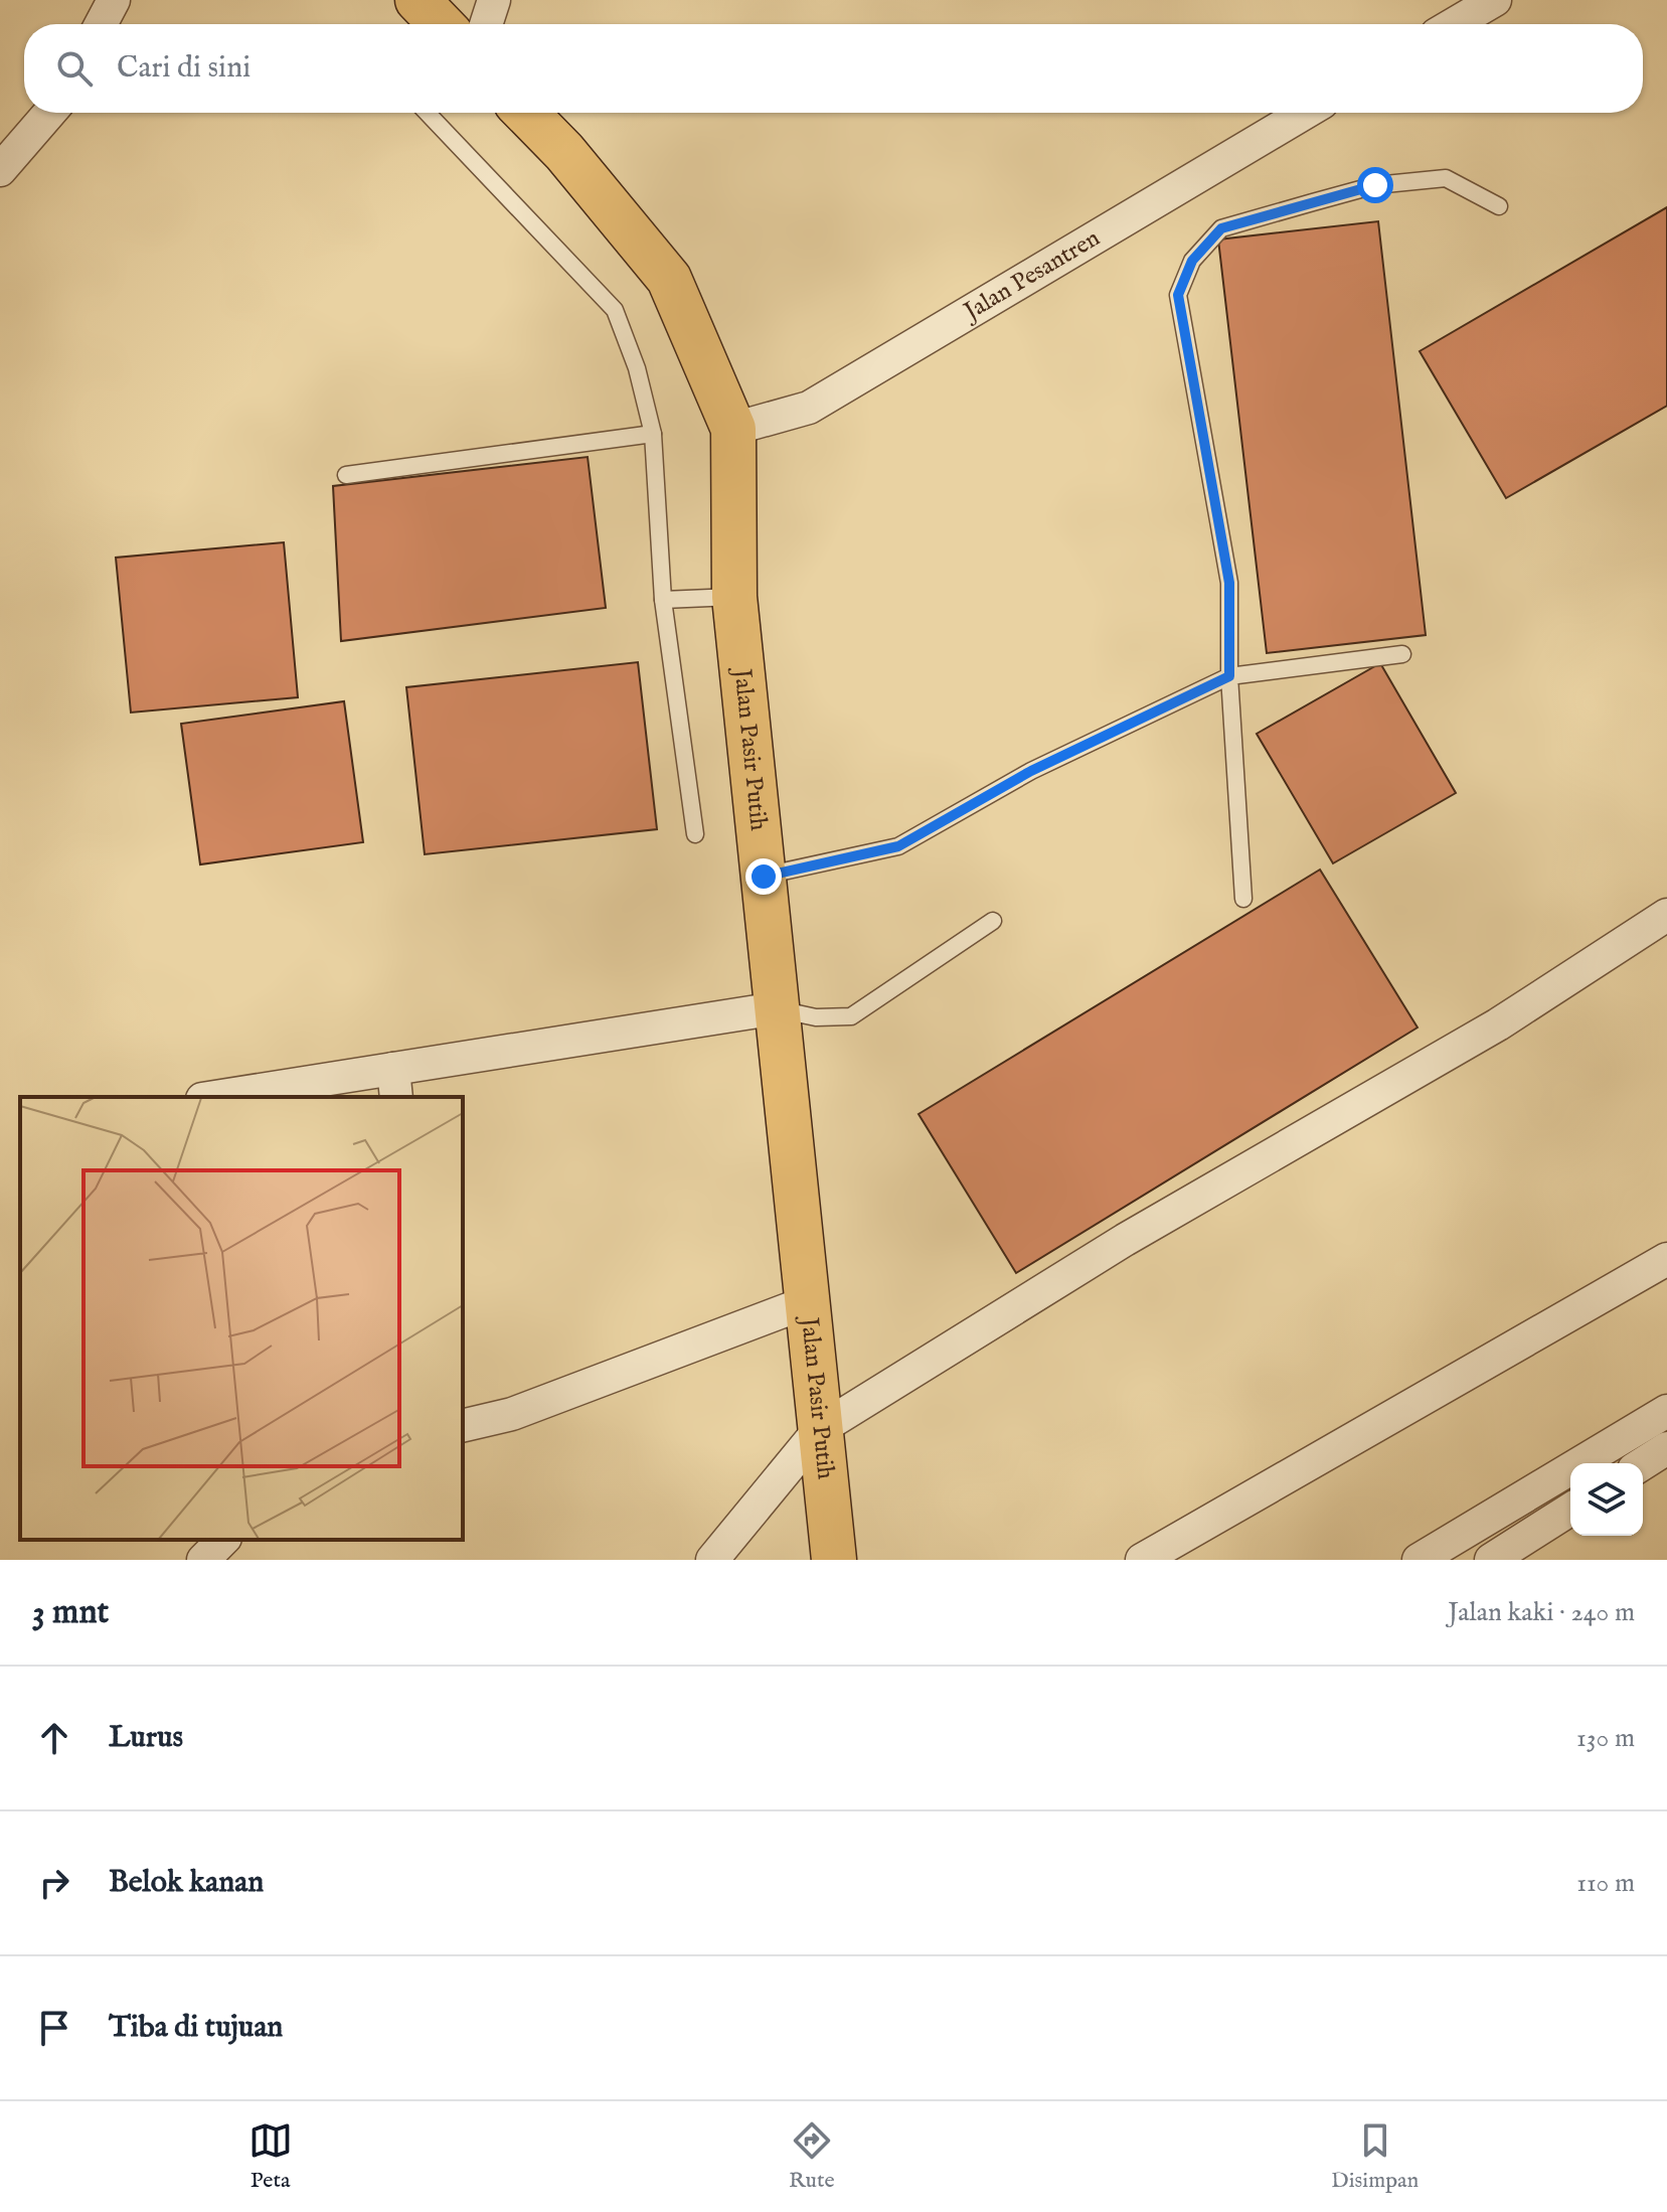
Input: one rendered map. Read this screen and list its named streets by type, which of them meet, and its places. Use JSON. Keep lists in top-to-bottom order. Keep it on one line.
{"streets":{"highway":["Jalan Pasir Putih"],"street":["Jalan Pesantren"]},"crossings":[["Jalan Pesantren","Jalan Pasir Putih"]],"page":{"search":"Cari di sini","heading":["3 mnt","Jalan kaki · 240 m"],"list":[["Lurus","130 m"],["Belok kanan","110 m"],"Tiba di tujuan"],"nav":["Peta","Rute","Disimpan"]}}
